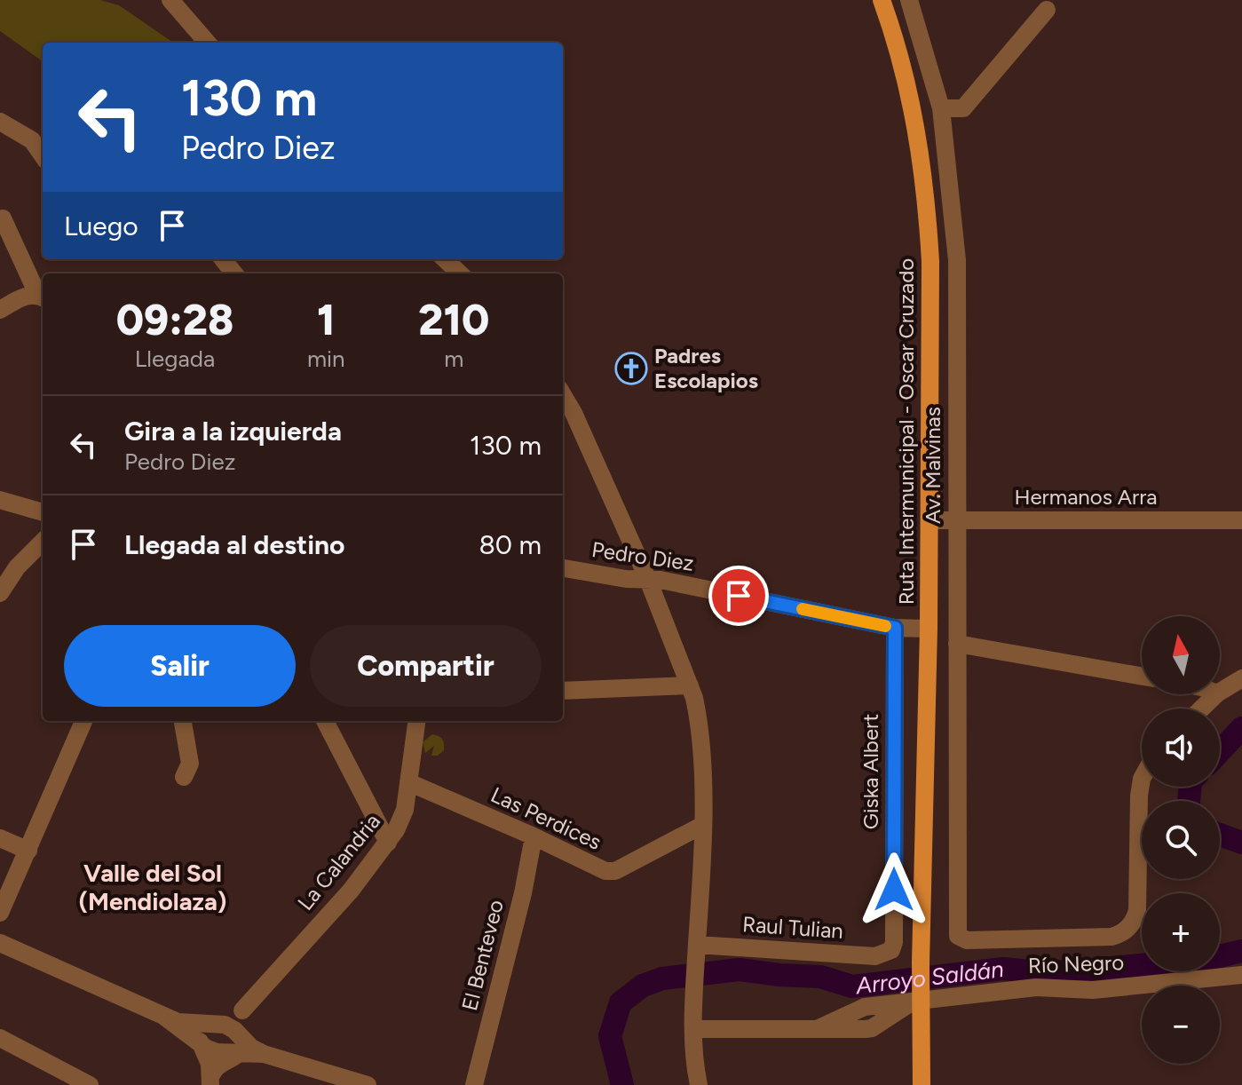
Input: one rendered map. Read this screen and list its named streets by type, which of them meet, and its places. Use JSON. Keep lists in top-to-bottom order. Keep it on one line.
{"streets":{"main road":["Ruta Intermunicipal - Oscar Cruzado"],"street":["Av. Malvinas","Hermanos Arra","Pedro Diez","Giska Albert","Las Perdices","La Calandria","Raul Tulian","El Benteveo","Río Negro"]},"crossings":[["Ruta Intermunicipal - Oscar Cruzado","Hermanos Arra"],["Ruta Intermunicipal - Oscar Cruzado","Pedro Diez"],["Ruta Intermunicipal - Oscar Cruzado","Río Negro"],["Av. Malvinas","Hermanos Arra"],["Pedro Diez","Giska Albert"],["Giska Albert","Raul Tulian"],["Las Perdices","La Calandria"],["Las Perdices","El Benteveo"]],"districts":["Valle del Sol (Mendiolaza)"],"water":["Arroyo Saldán"],"places":{"church":["Padres Escolapios"]},"north":"top","page":{"turn":["130 m","Pedro Diez"],"then":"Luego","eta":["09:28","Llegada","1","min","210","m"],"list":[{"name":"Gira a la izquierda","note":"Pedro Diez","value":"130 m"},{"name":"Llegada al destino","value":"80 m"}],"buttons":["Salir","Compartir"],"map_buttons":["+","−"]}}
